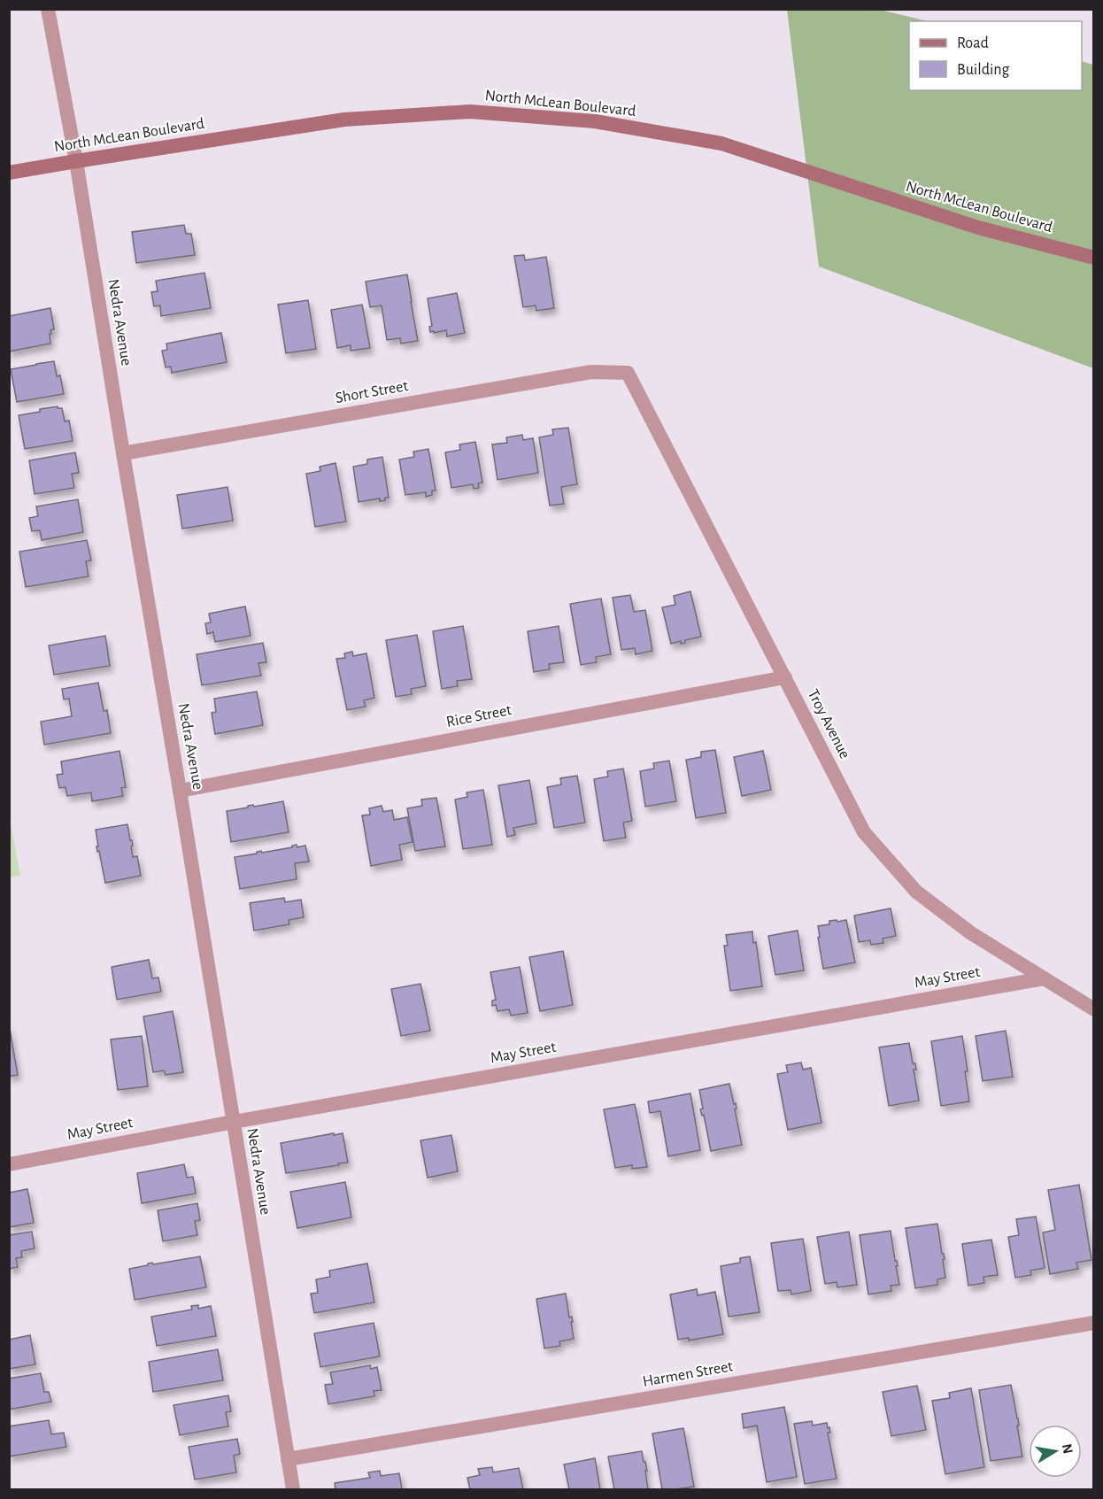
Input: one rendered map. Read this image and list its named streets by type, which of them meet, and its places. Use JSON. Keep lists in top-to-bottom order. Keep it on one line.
{"streets":{"main road":["North McLean Boulevard"],"street":["Nedra Avenue","Short Street","Rice Street","Troy Avenue","May Street","Harmen Street"]},"crossings":[["North McLean Boulevard","Nedra Avenue"],["Nedra Avenue","Short Street"],["Nedra Avenue","Rice Street"],["Nedra Avenue","May Street"],["Nedra Avenue","Harmen Street"],["Short Street","Troy Avenue"],["Rice Street","Troy Avenue"],["Troy Avenue","May Street"]],"legend":["Road","Building"],"north":"right"}
